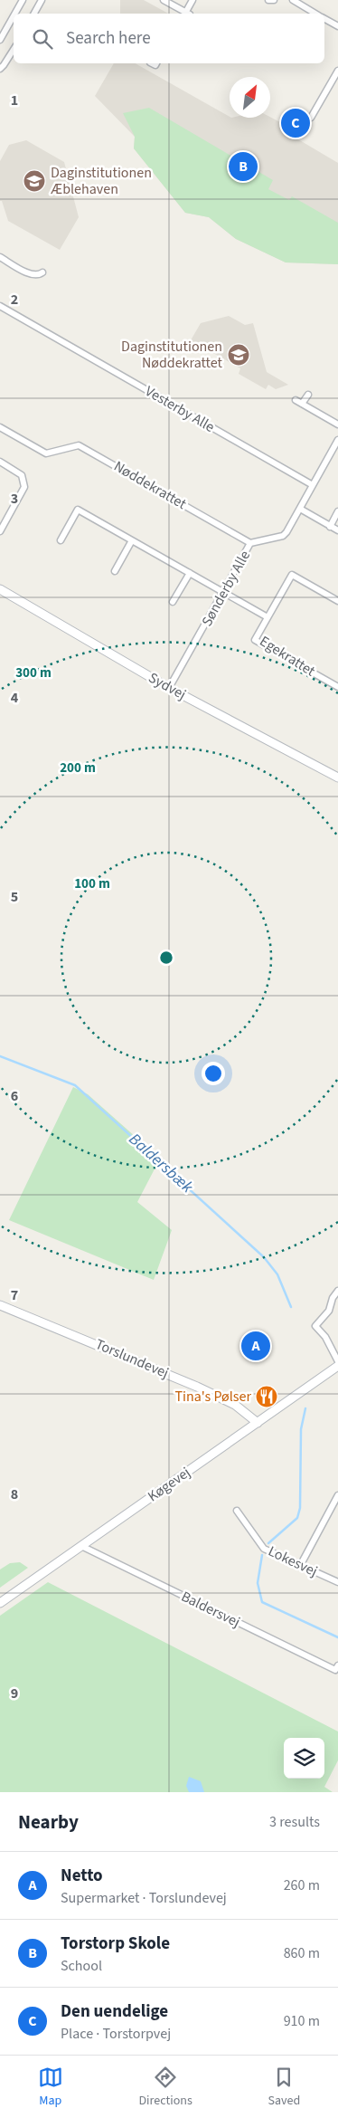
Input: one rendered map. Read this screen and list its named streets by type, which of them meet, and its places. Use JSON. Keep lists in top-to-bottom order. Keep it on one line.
{"streets":{"street":["Vesterby Alle","Nøddekrattet","Sønderby Alle","Egekrattet","Sydvej","Torslundevej","Køgevej","Lokesvej","Baldersvej"]},"crossings":[["Vesterby Alle","Sønderby Alle"],["Nøddekrattet","Sønderby Alle"],["Sønderby Alle","Egekrattet"],["Sønderby Alle","Sydvej"],["Torslundevej","Køgevej"],["Køgevej","Baldersvej"]],"water":["Baldersbæk"],"places":{"school or university":["Daginstitutionen Æblehaven","Daginstitutionen Nøddekrattet"],"restaurant":["Tina's Pølser"]},"north":"top right","page":{"search":"Search here","pins":["C","B","A"],"heading":["Nearby","3 results"],"list":[{"mark":"A","name":"Netto","note":"Supermarket · Torslundevej","value":"260 m"},{"mark":"B","name":"Torstorp Skole","note":"School","value":"860 m"},{"mark":"C","name":"Den uendelige","note":"Place · Torstorpvej","value":"910 m"}],"nav":["Map","Directions","Saved"]},"grid":{"rows":["1","2","3","4","5","6","7","8","9"]},"rings":["300 m","200 m","100 m"]}
